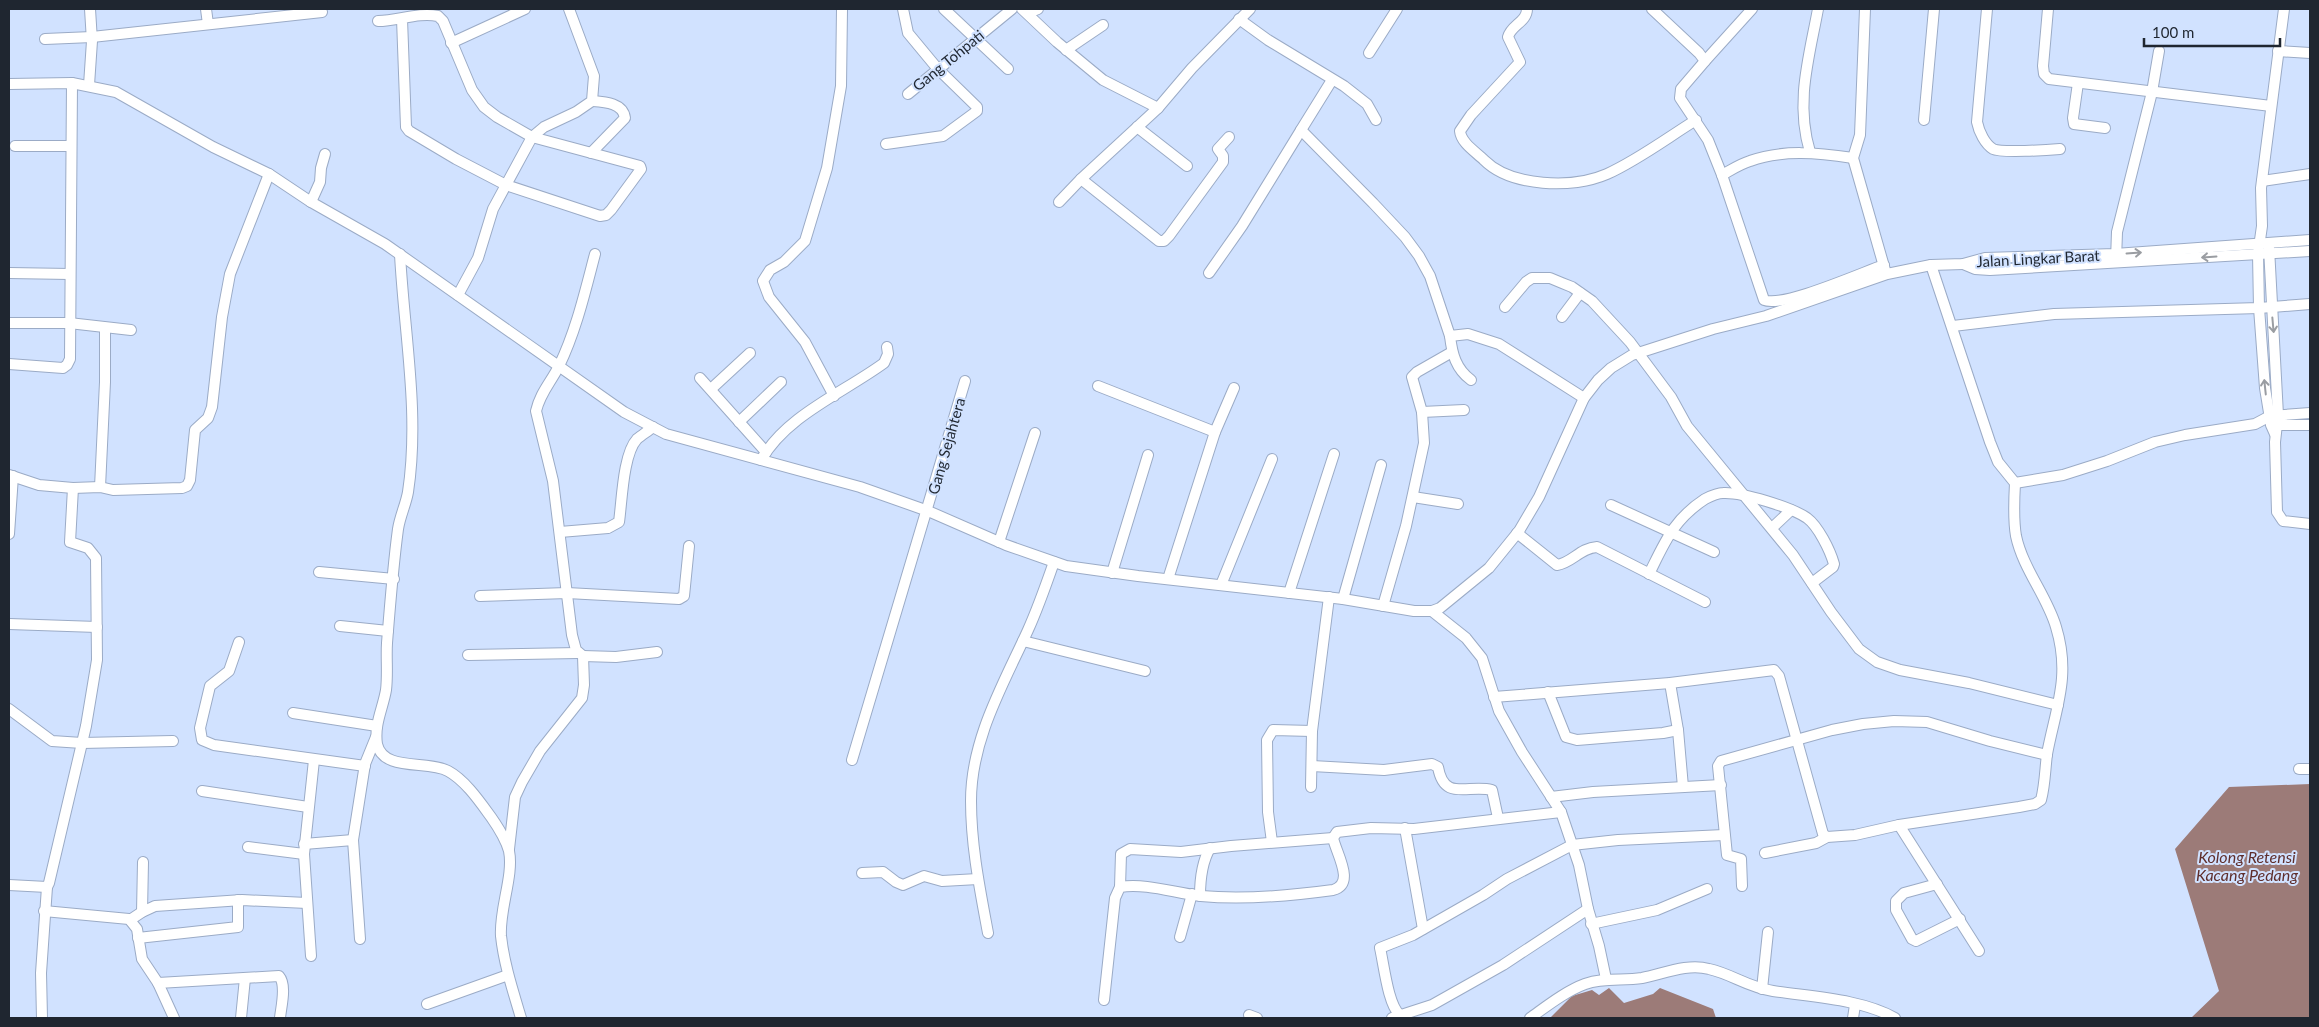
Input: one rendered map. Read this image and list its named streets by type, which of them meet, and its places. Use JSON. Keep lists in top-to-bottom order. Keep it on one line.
{"streets":{"street":["Gang Tohpati","Jalan Lingkar Barat","Gang Sejahtera"]},"water":["Kolong Retensi Kacang Pedang"],"scale_bar":"100 m"}
